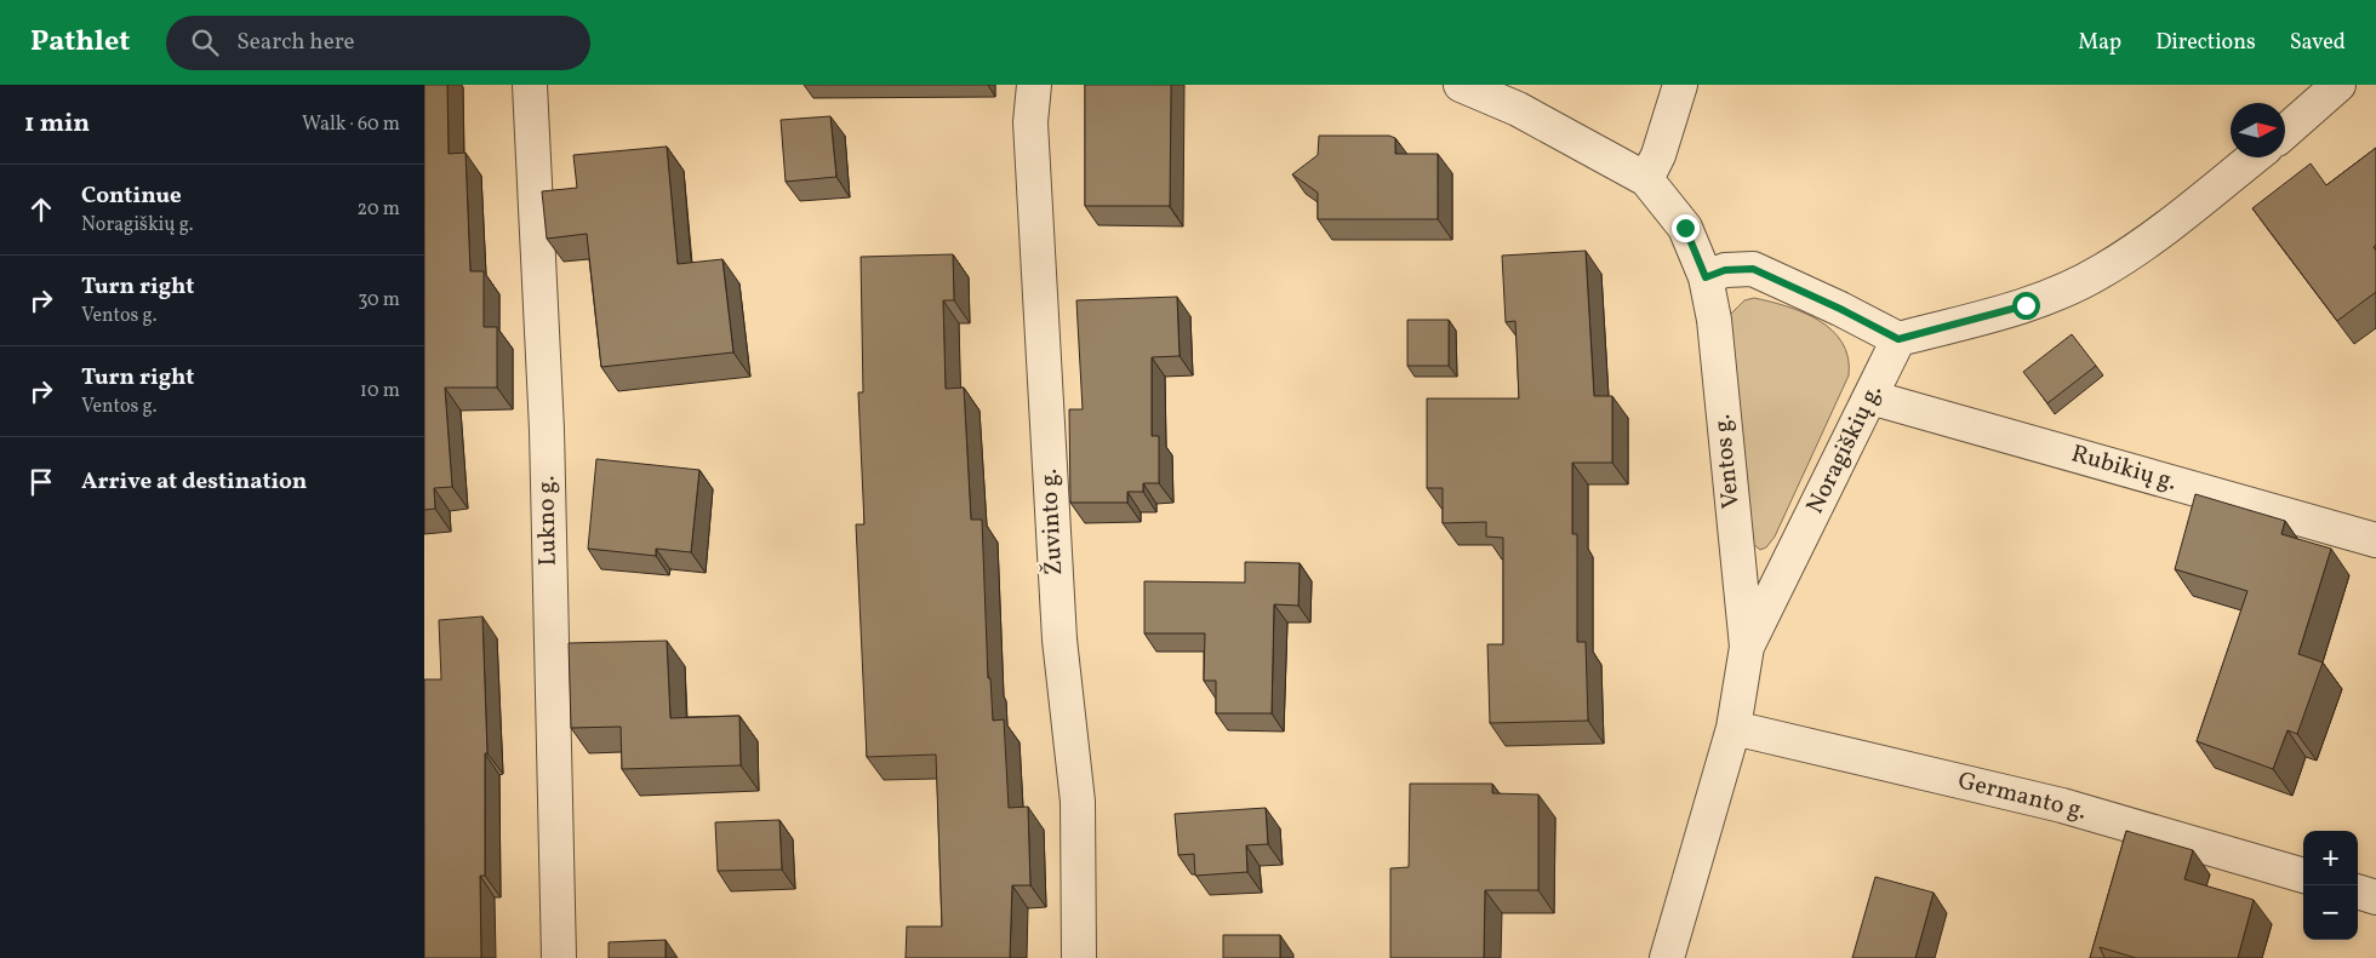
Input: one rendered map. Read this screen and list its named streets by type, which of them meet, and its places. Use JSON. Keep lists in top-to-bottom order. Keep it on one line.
{"streets":{"street":["Noragiškių g.","Ventos g.","Rubikių g.","Lukno g.","Žuvinto g.","Germanto g."]},"crossings":[["Noragiškių g.","Ventos g."],["Noragiškių g.","Rubikių g."],["Noragiškių g.","Germanto g."]],"north":"right","page":{"header":"Pathlet","search":"Search here","nav":["Map","Directions","Saved"],"heading":["1 min","Walk · 60 m"],"list":[["Continue","Noragiškių g.","20 m"],["Turn right","Ventos g.","30 m"],["Turn right","Ventos g.","10 m"],"Arrive at destination"],"map_buttons":["+","−"]}}
